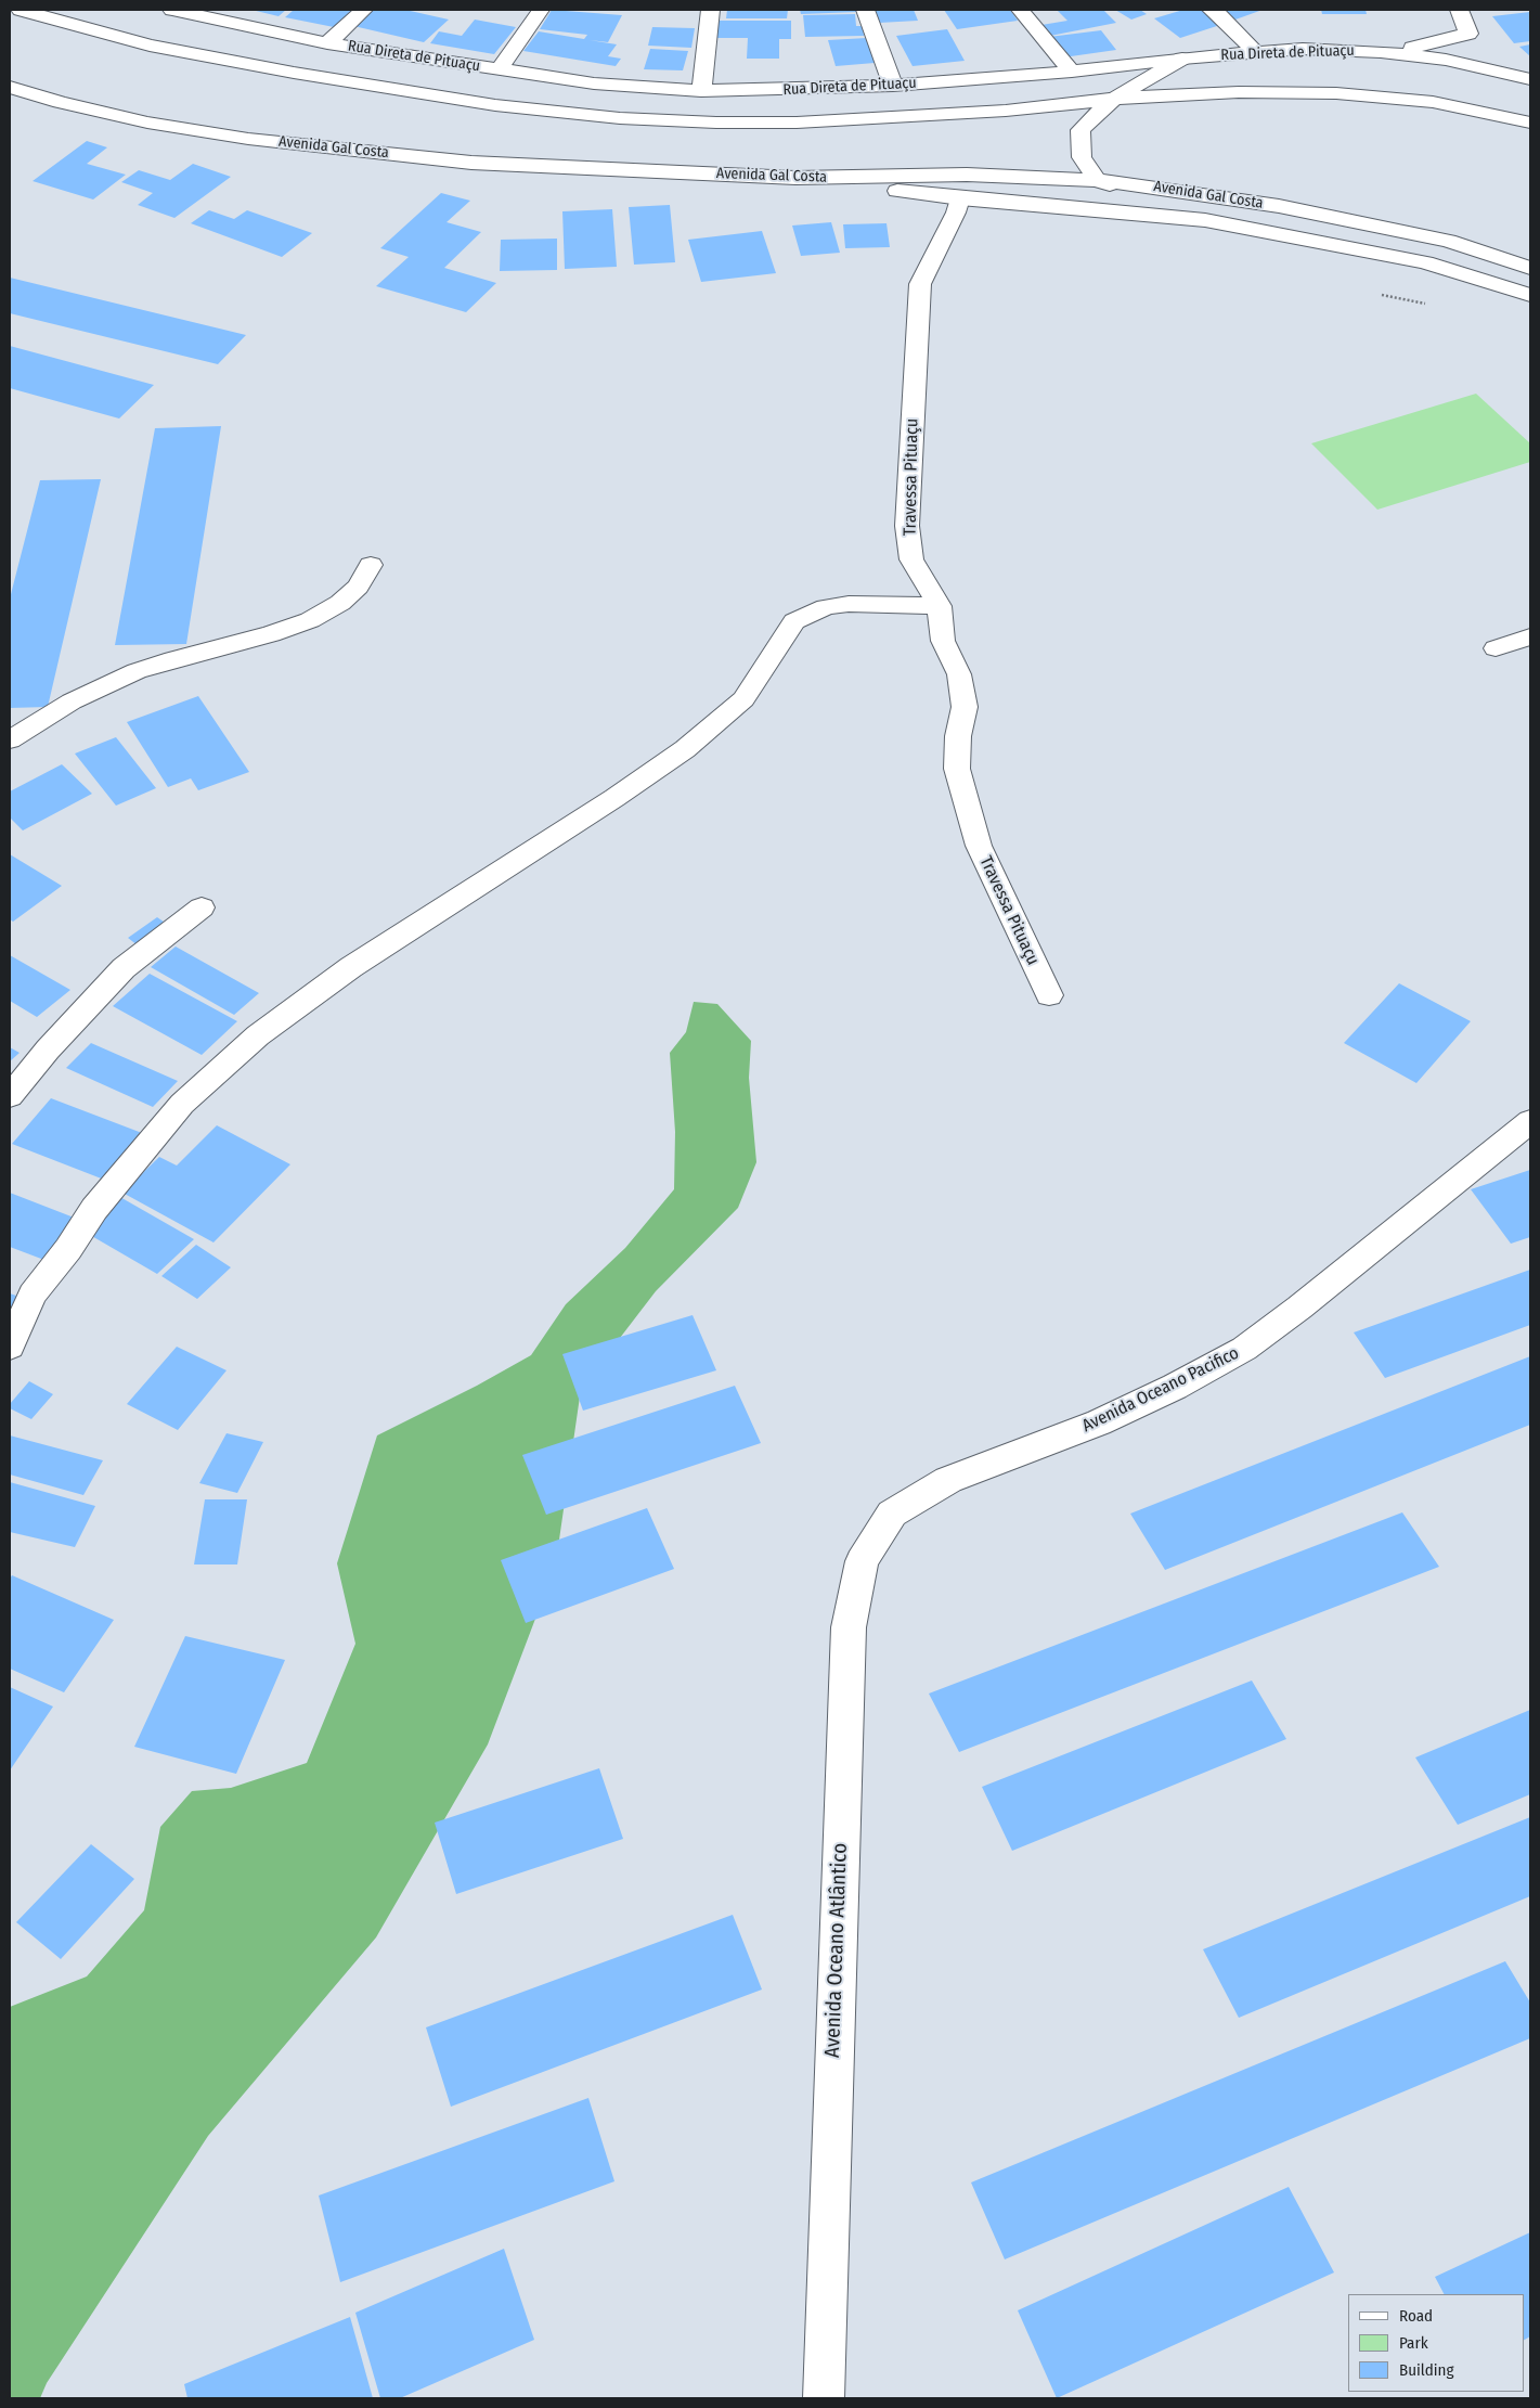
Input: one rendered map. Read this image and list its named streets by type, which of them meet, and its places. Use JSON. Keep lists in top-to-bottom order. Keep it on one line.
{"streets":{"street":["Rua Direta de Pituaçu","Avenida Gal Costa","Travessa Pituaçu","Avenida Oceano Pacifico","Avenida Oceano Atlântico"]},"crossings":[["Avenida Oceano Pacifico","Avenida Oceano Atlântico"]],"legend":["Road","Park","Building"]}
